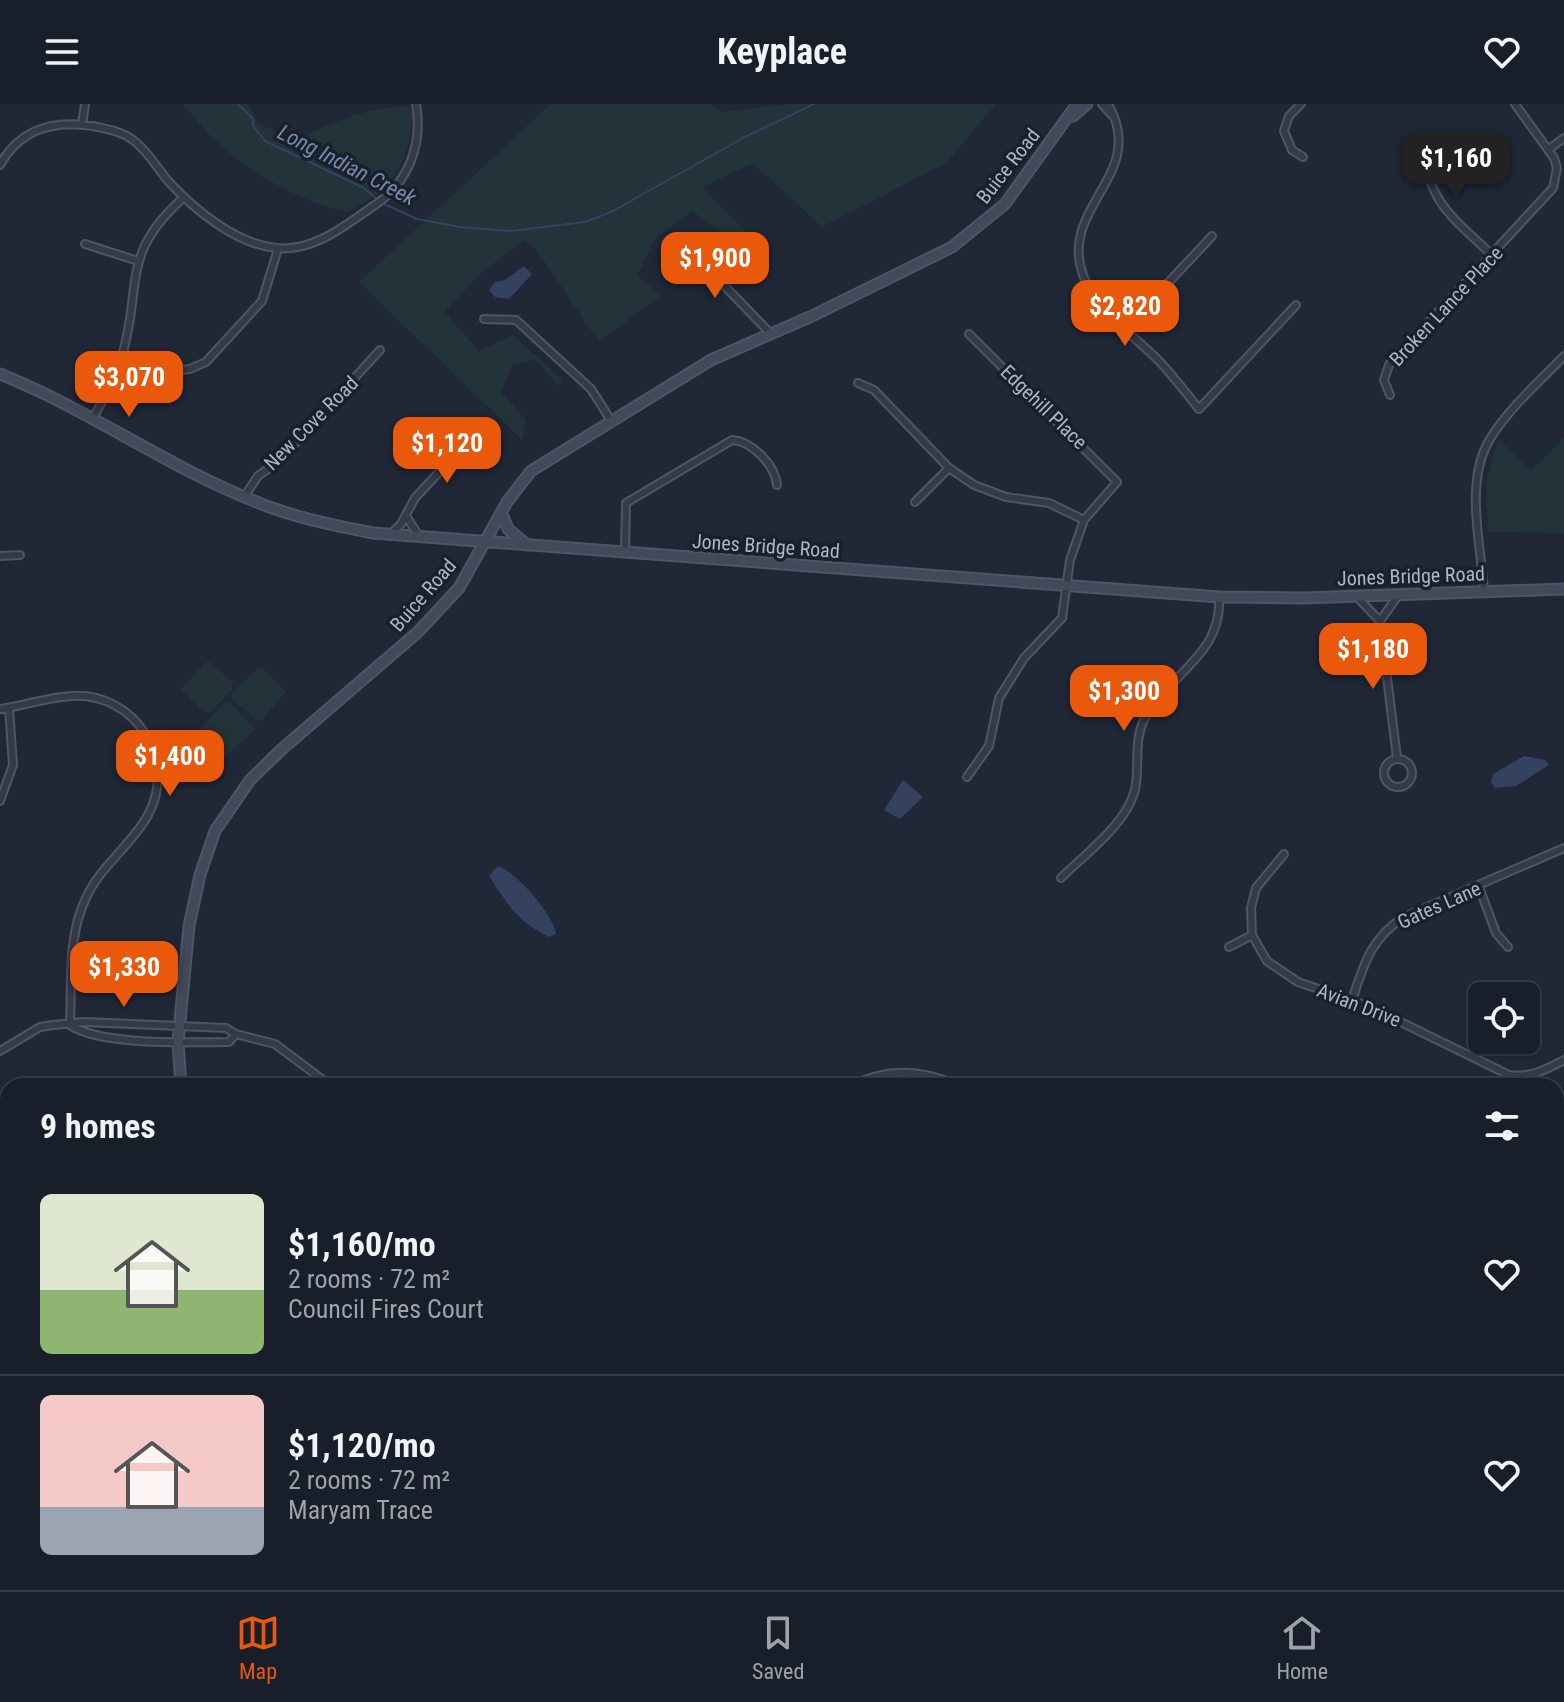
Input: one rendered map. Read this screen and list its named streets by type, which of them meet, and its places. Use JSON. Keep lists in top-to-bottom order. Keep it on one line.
{"streets":{"main road":["Buice Road","Jones Bridge Road"],"street":["Broken Lance Place","Edgehill Place","New Cove Road","Gates Lane","Avian Drive"]},"crossings":[["Buice Road","Jones Bridge Road"],["New Cove Road","Jones Bridge Road"],["Gates Lane","Avian Drive"]],"water":["Long Indian Creek"],"page":{"header":"Keyplace","price":["$1,160","$1,900","$2,820","$3,070","$1,120","$1,180","$1,300","$1,400","$1,330"],"heading":"9 homes","list":[{"name":"$1,160/mo","note":"2 rooms · 72 m² · Council Fires Court"},{"name":"$1,120/mo","note":"2 rooms · 72 m² · Maryam Trace"}],"tabs":["Map","Saved","Home"]}}
